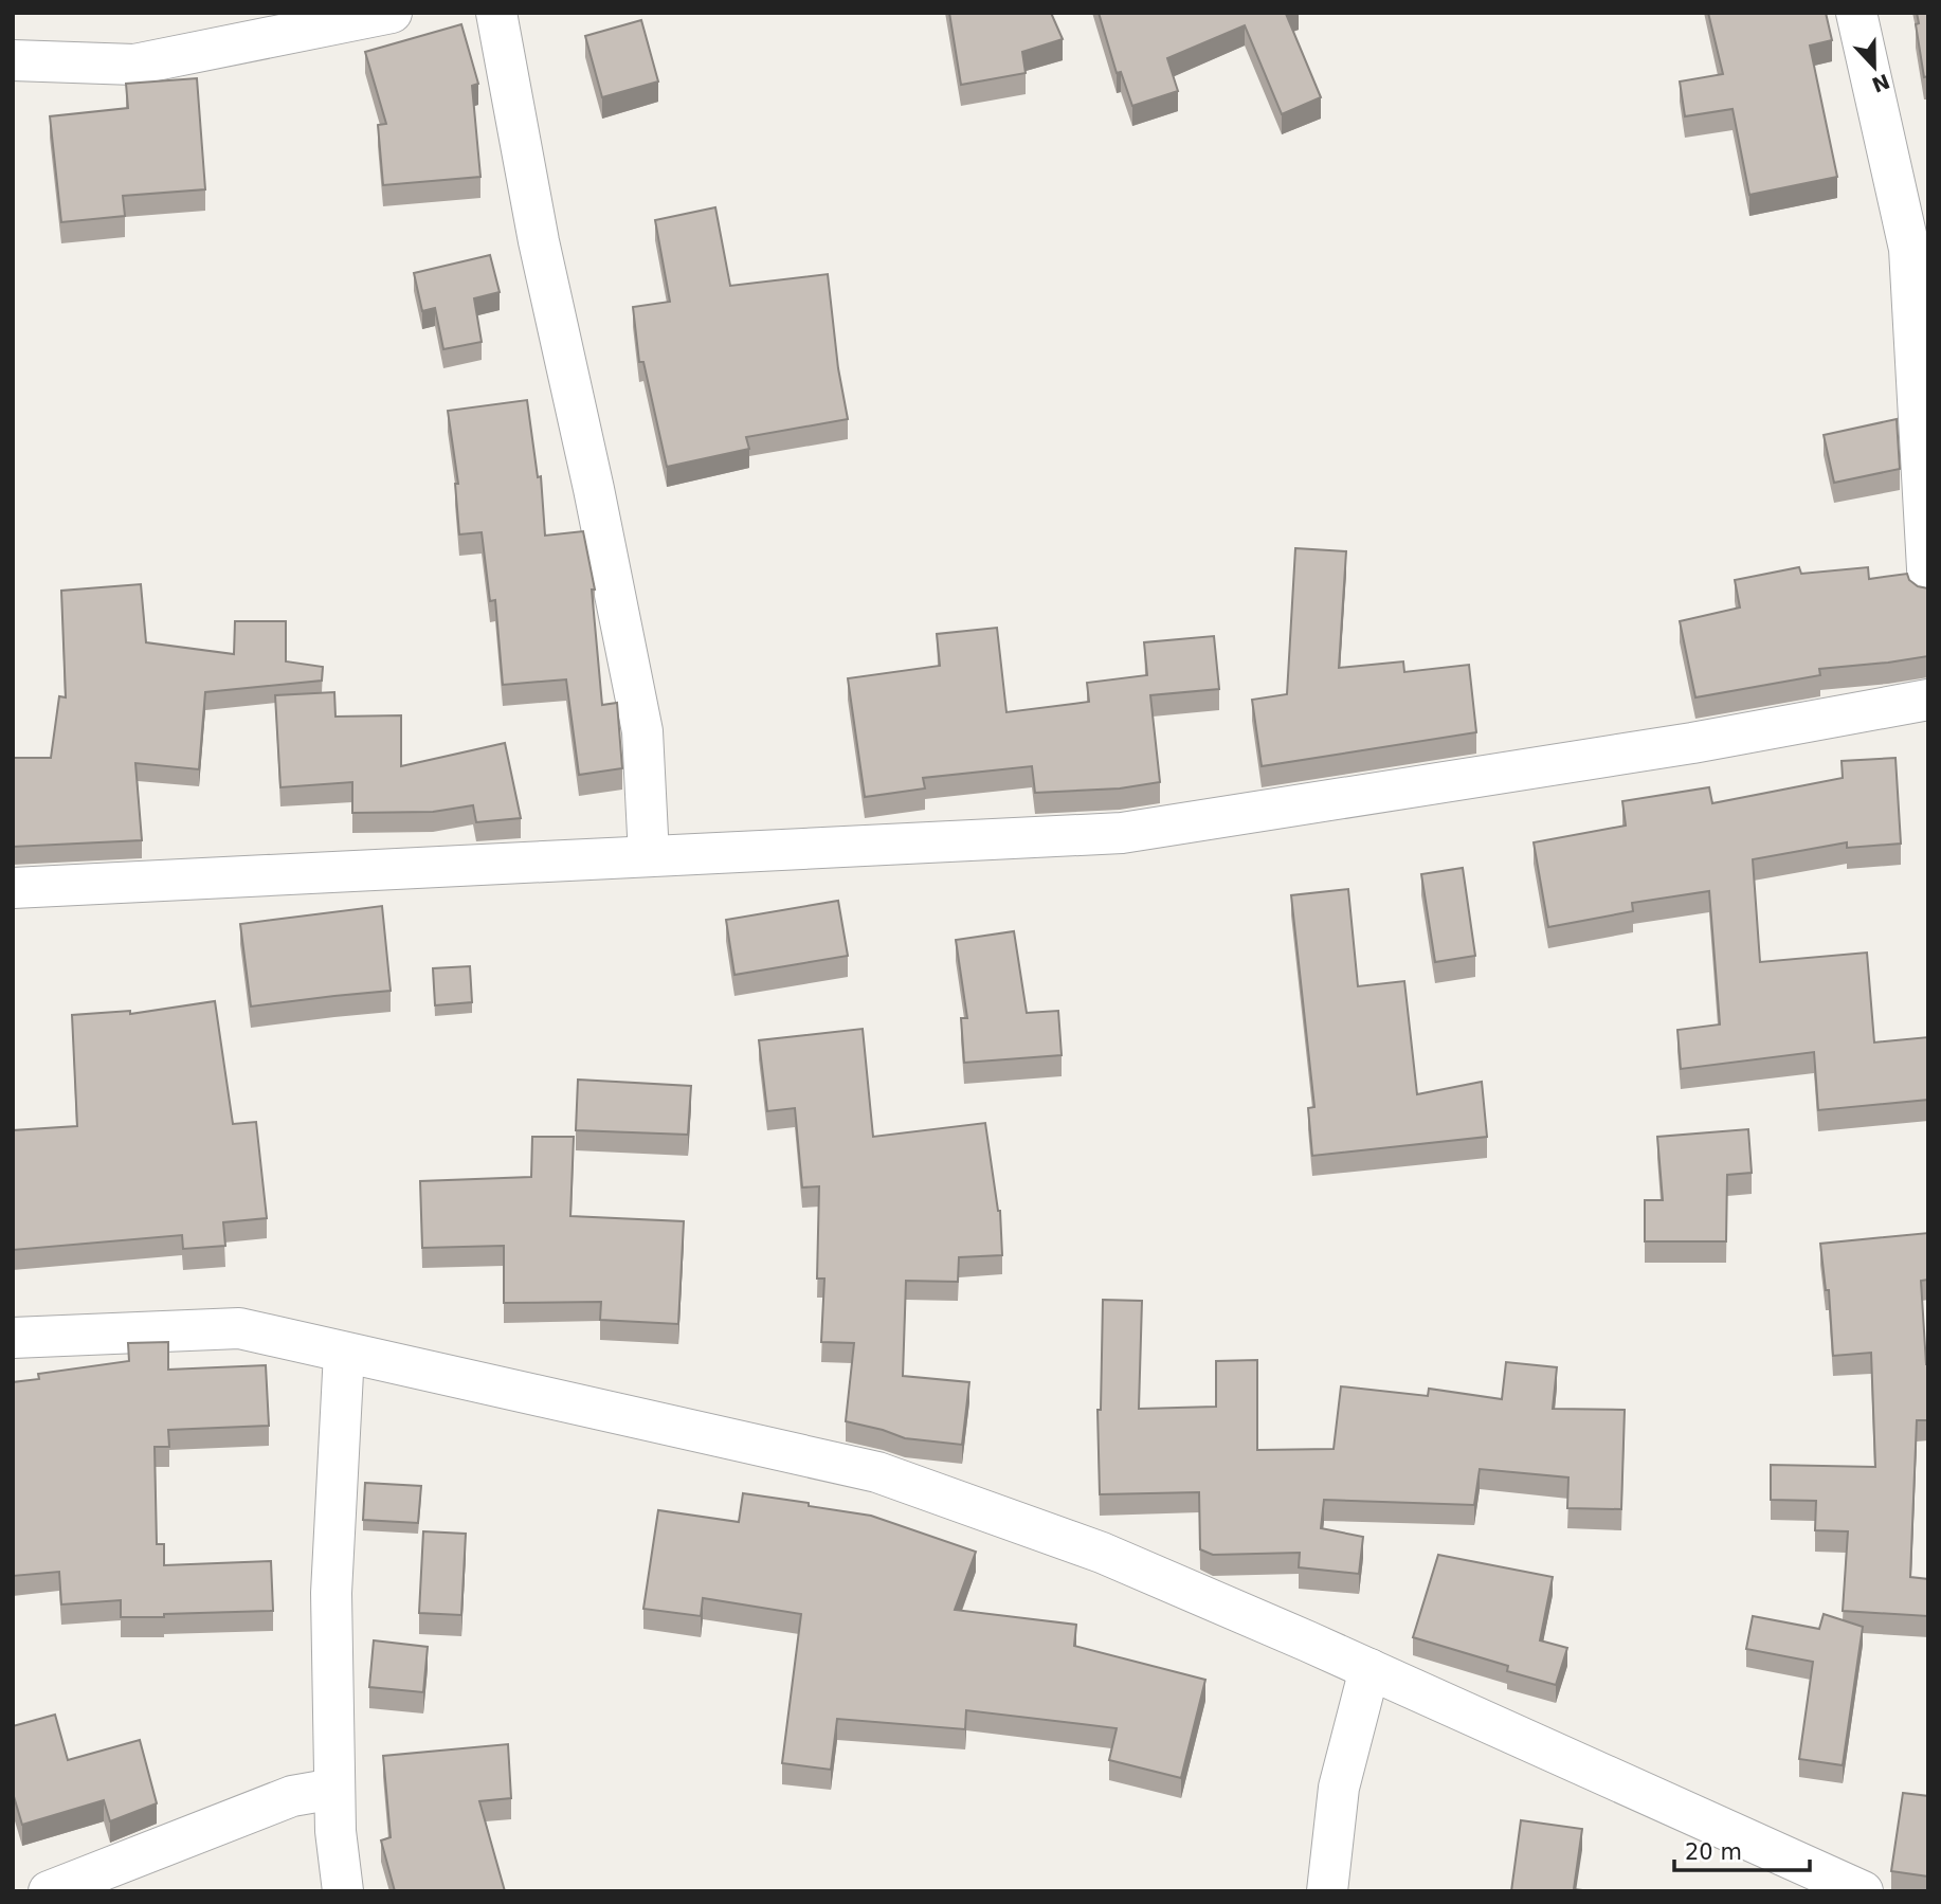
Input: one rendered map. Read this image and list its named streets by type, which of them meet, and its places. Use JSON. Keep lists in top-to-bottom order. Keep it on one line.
{"scale_bar":"20 m","north":"bottom"}
